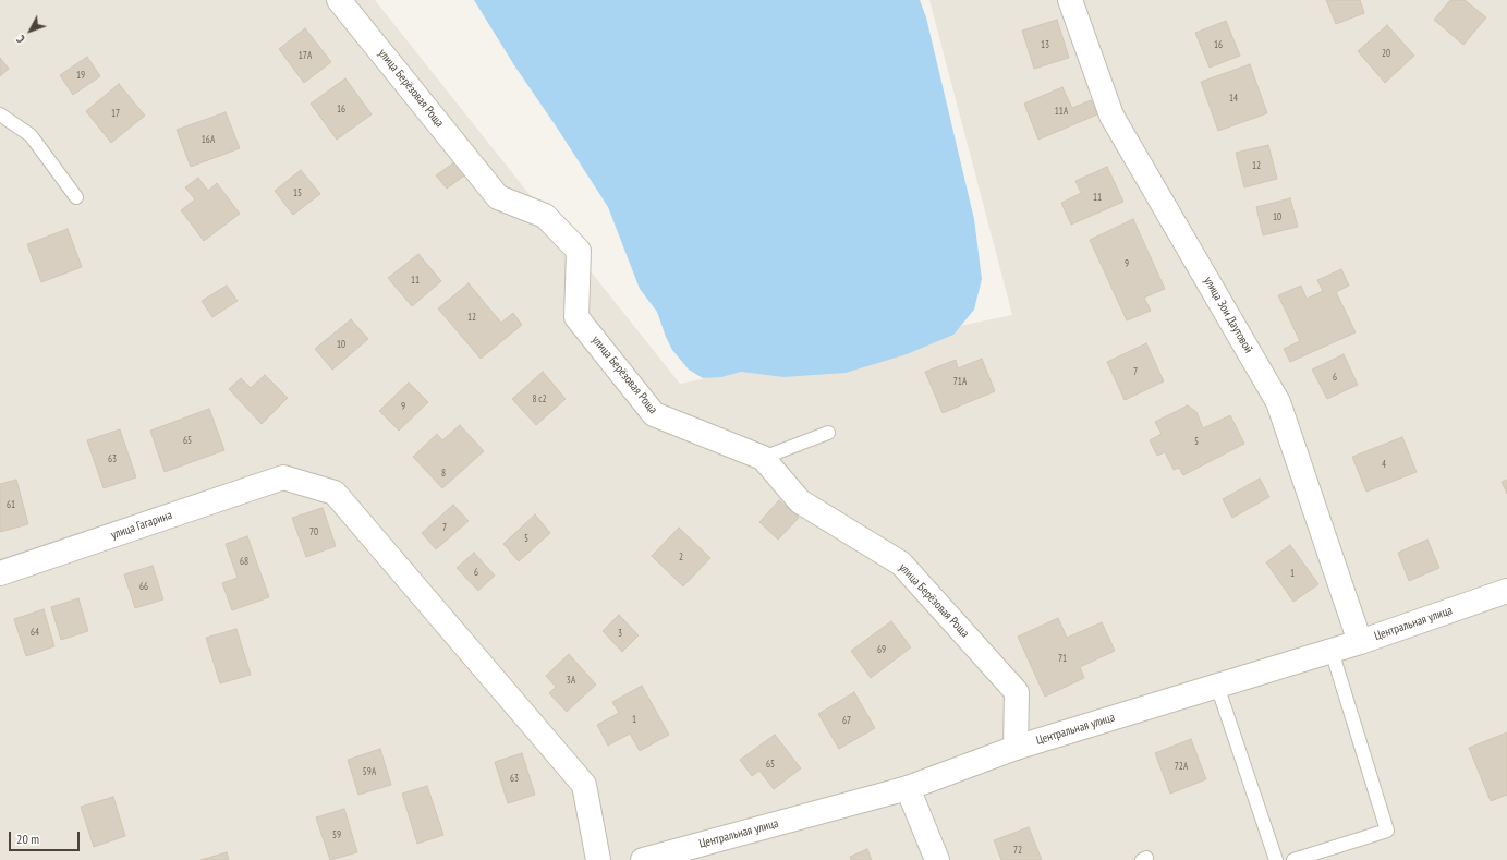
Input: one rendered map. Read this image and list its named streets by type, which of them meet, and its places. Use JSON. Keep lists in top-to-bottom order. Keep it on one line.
{"streets":{"street":["улица Берёзовая Роща","улица Зои Даутовой","улица Гагарина","Центральная улица"]},"crossings":[["улица Берёзовая Роща","Центральная улица"],["улица Зои Даутовой","Центральная улица"]],"house_numbers":["13","16","20","17А","19","14","16","11А","17","16А","12","15","11","10","9","11","12","10","7","6","71А","8 с2","9","65","5","63","4","8","61","7","70","5","2","68","6","1","66","64","3","69","71","3А","1","67","65","72А","59А","63","59","72"],"scale_bar":"20 m","north":"bottom left"}
